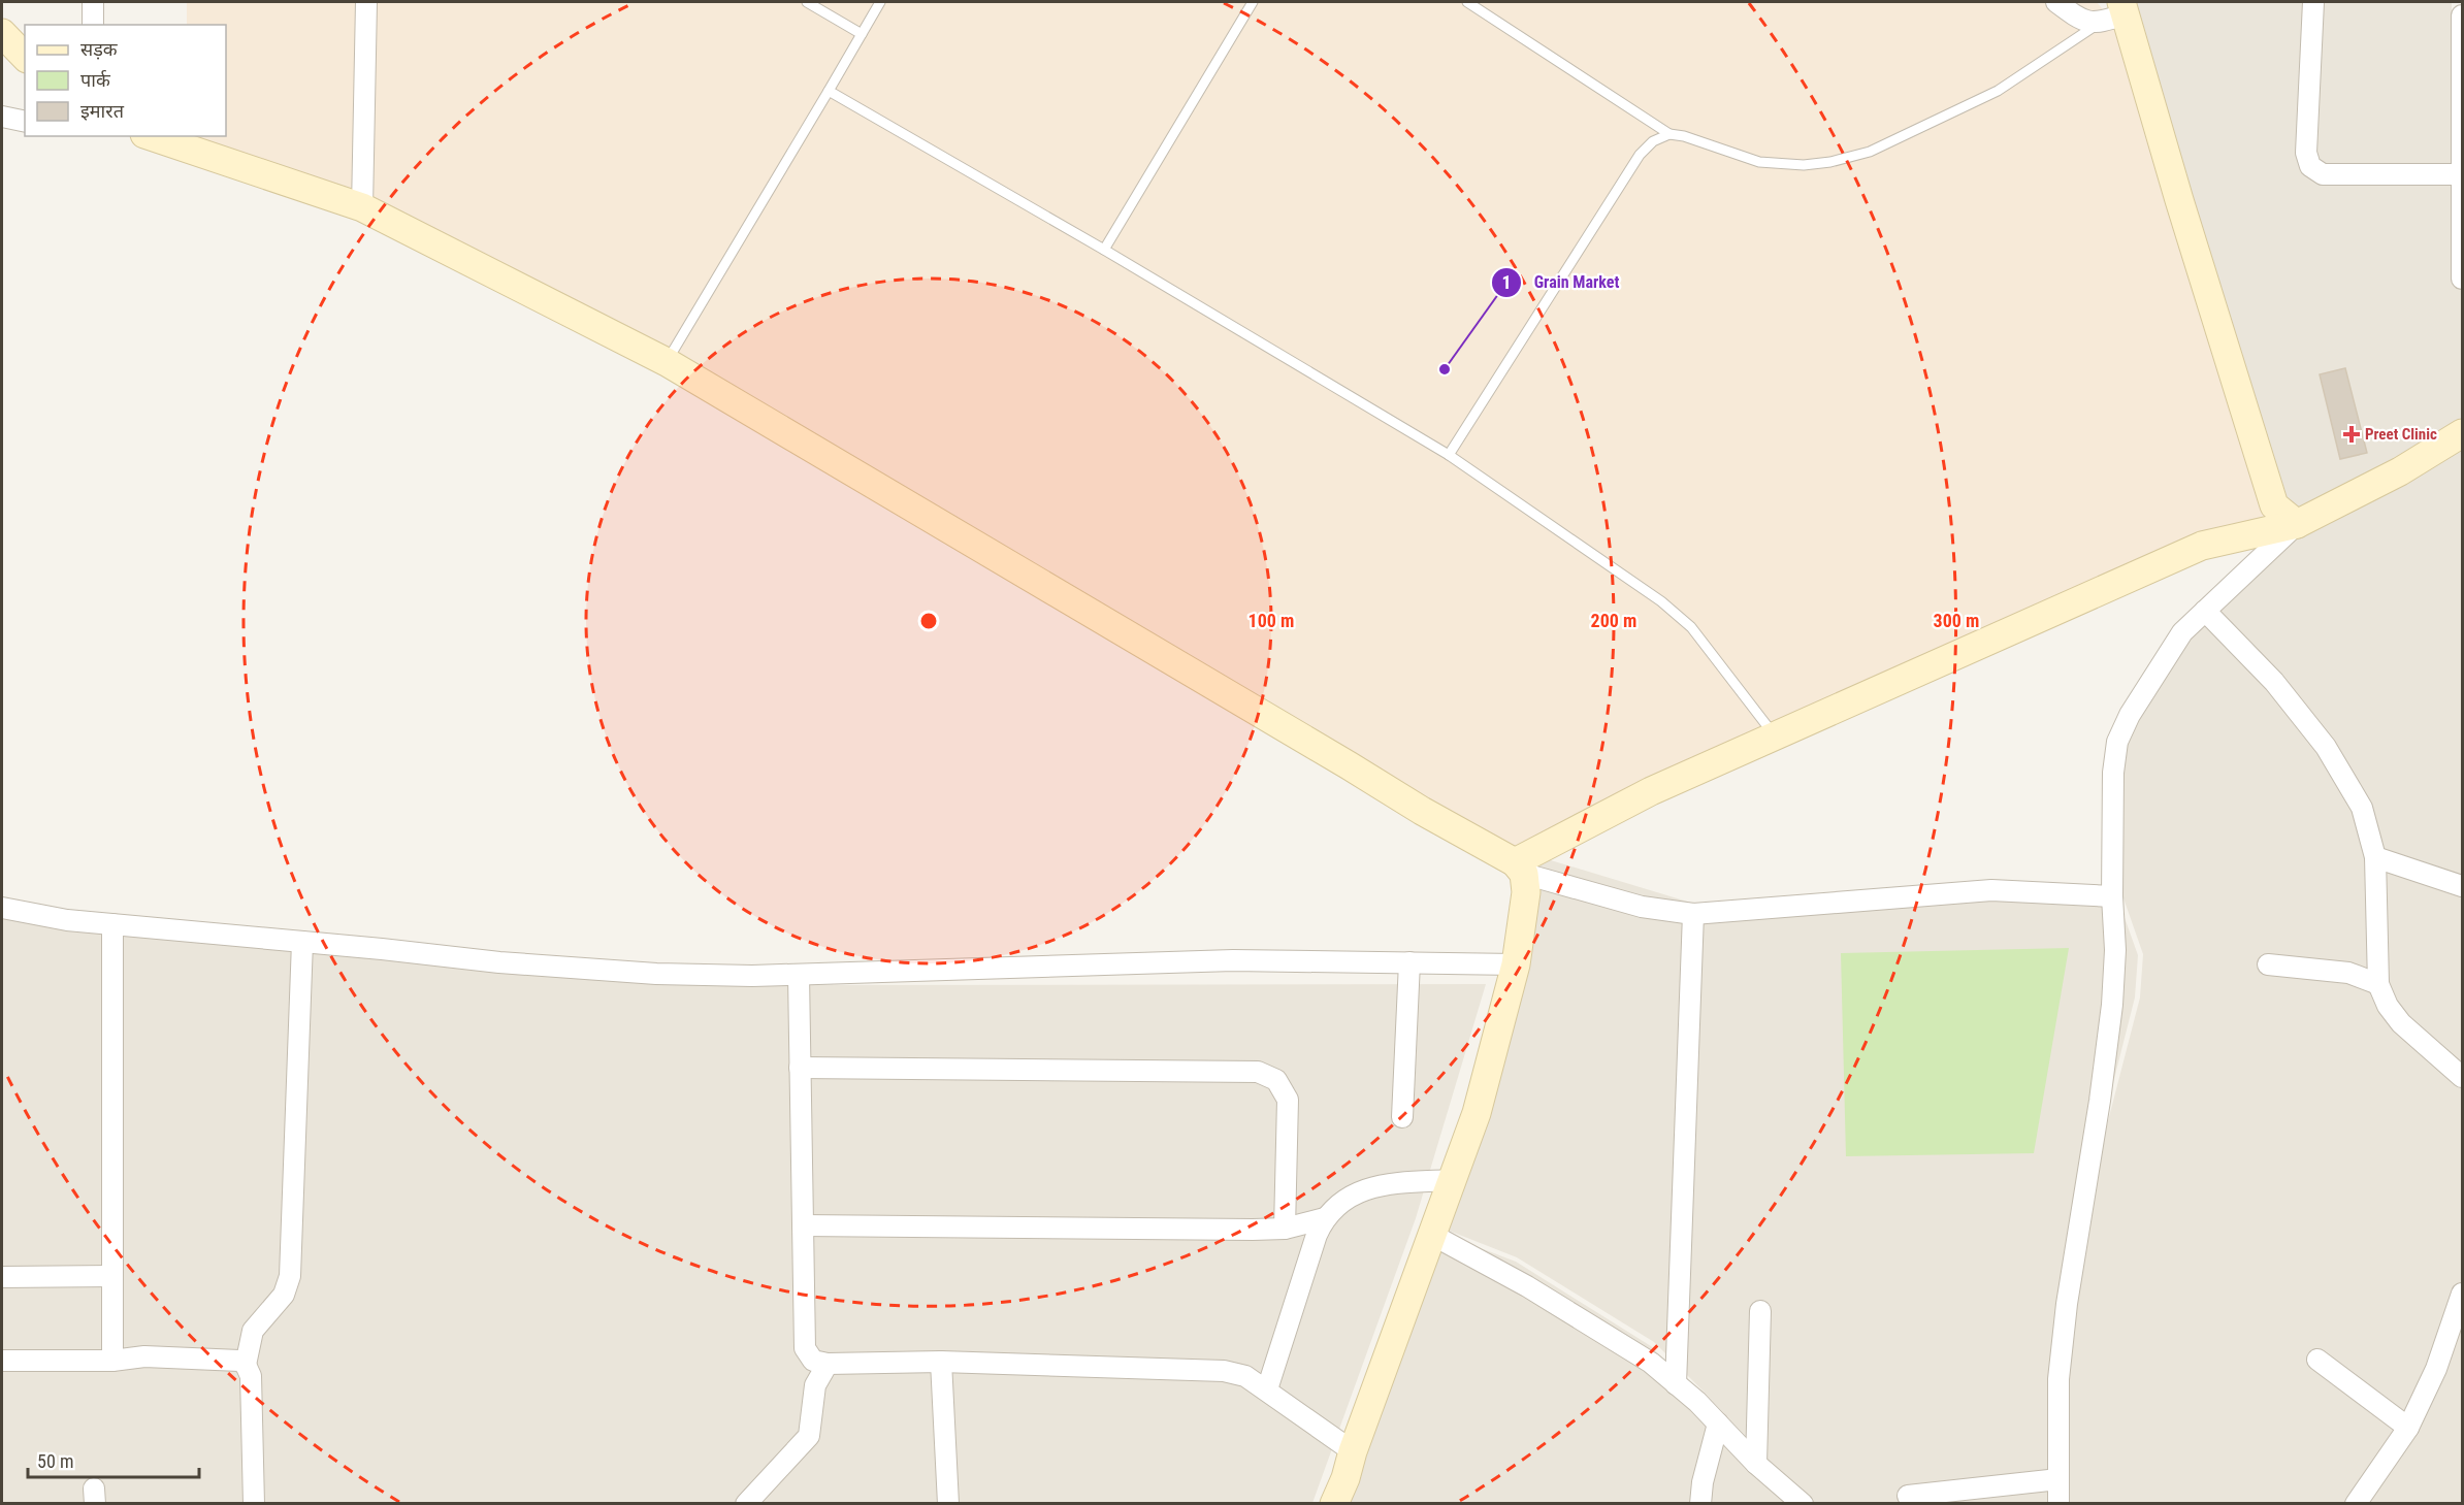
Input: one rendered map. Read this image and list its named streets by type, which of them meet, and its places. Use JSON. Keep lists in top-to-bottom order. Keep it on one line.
{"places":{"other":["Grain Market"],"health":["Preet Clinic"]},"legend":["सड़क","पार्क","इमारत"],"scale_bar":"50 m","rings":["100 m","200 m","300 m"]}
